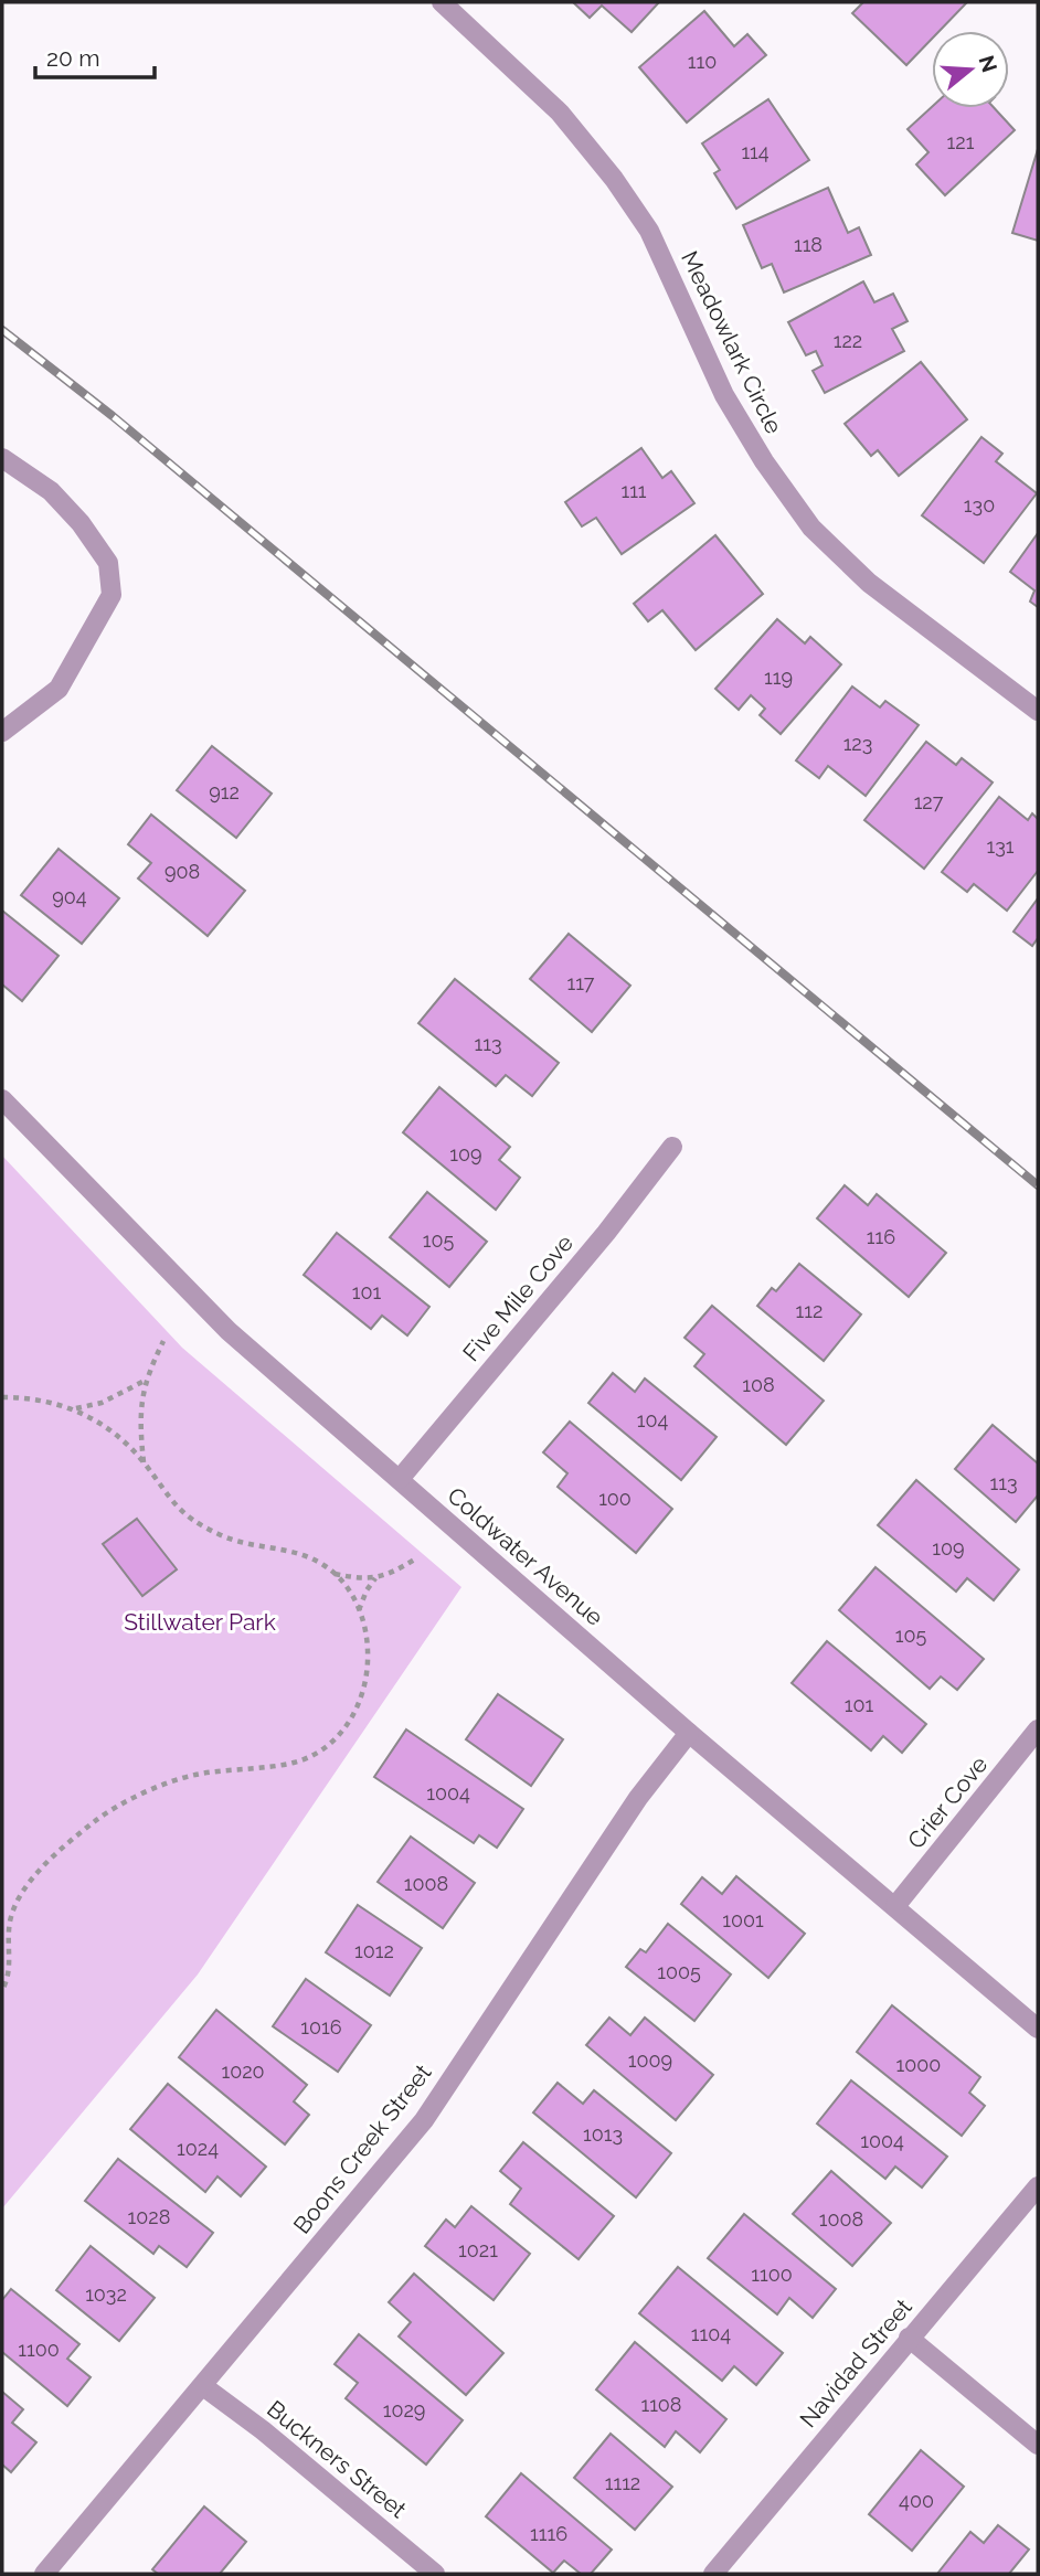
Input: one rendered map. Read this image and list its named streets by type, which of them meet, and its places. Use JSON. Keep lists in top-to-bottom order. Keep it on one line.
{"streets":{"street":["Meadowlark Circle","Five Mile Cove","Coldwater Avenue","Crier Cove","Boons Creek Street","Navidad Street","Buckners Street"]},"crossings":[["Five Mile Cove","Coldwater Avenue"],["Coldwater Avenue","Crier Cove"],["Coldwater Avenue","Boons Creek Street"],["Boons Creek Street","Buckners Street"]],"parks":["Stillwater Park"],"house_numbers":["110","121","114","118","122","111","130","119","123","912","127","131","908","904","117","113","109","116","105","101","112","108","104","113","100","109","105","101","1004","1008","1001","1012","1005","1016","1009","1000","1020","1013","1004","1024","1028","1008","1021","1100","1032","1104","1100","1108","1029","1112","400","1116"],"scale_bar":"20 m","north":"right"}
